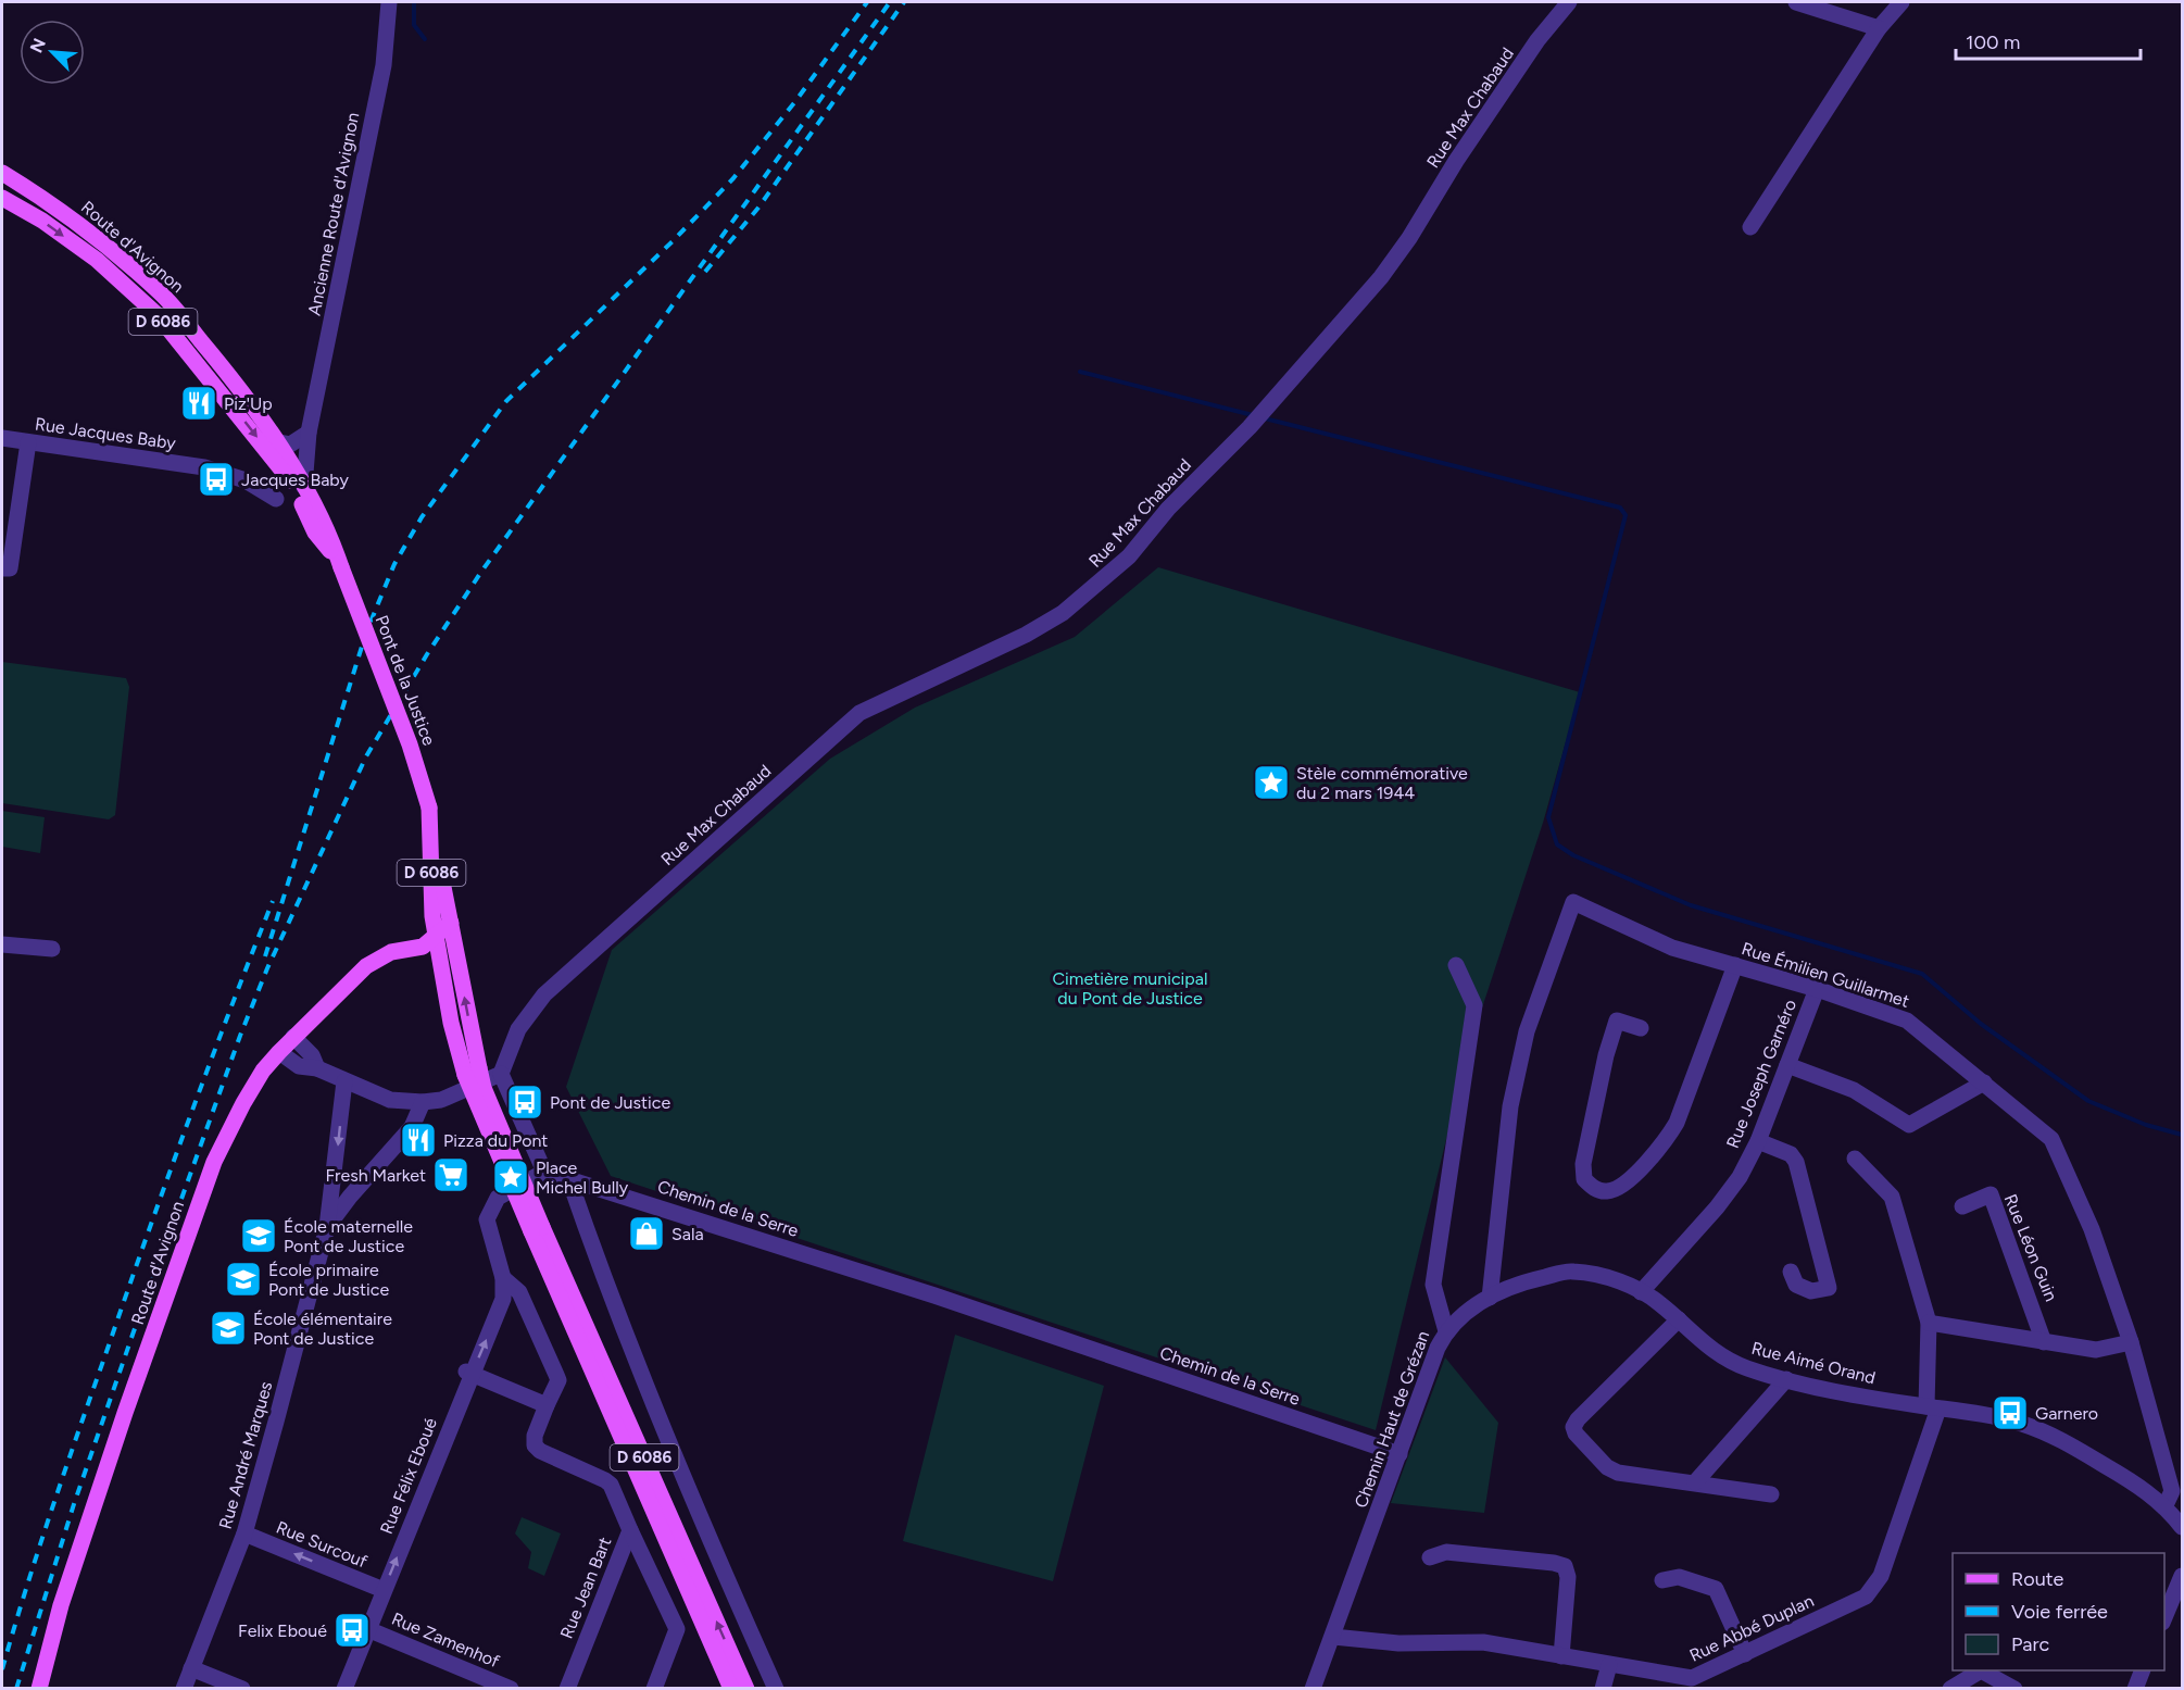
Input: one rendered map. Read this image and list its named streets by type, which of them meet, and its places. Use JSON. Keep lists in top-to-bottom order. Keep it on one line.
{"streets":{"main road":["Route d'Avignon","D 6086","Pont de la Justice"],"street":["Rue Max Chabaud","Ancienne Route d'Avignon","Rue Jacques Baby","Rue Émilien Guillarmet","Rue Joseph Garnéro","Chemin de la Serre","Rue Léon Guin","Rue Aimé Orand","Chemin Haut de Grézan","Rue André Marques","Rue Félix Eboué","Rue Surcouf","Rue Jean Bart","Rue Abbé Duplan","Rue Zamenhof"]},"crossings":[["Ancienne Route d'Avignon","Route d'Avignon"],["Route d'Avignon","D 6086"],["Route d'Avignon","Pont de la Justice"],["D 6086","Pont de la Justice"],["Rue Émilien Guillarmet","Rue Joseph Garnéro"],["Rue Émilien Guillarmet","Rue Aimé Orand"],["Rue Joseph Garnéro","Rue Aimé Orand"],["Chemin de la Serre","Chemin Haut de Grézan"],["Rue Aimé Orand","Chemin Haut de Grézan"],["Rue Aimé Orand","Rue Abbé Duplan"],["Chemin Haut de Grézan","Rue Abbé Duplan"],["Rue André Marques","Rue Surcouf"],["Rue Félix Eboué","Rue Surcouf"],["Rue Félix Eboué","Rue Zamenhof"]],"one_way":["Rue Félix Eboué"],"parks":["Cimetière municipal du Pont de Justice"],"places":{"restaurant":["Piz'Up","Pizza du Pont"],"bus stop":["Jacques Baby","Pont de Justice","Garnero","Felix Eboué"],"place":["Stèle commémorative du 2 mars 1944","Place Michel Bully"],"supermarket":["Fresh Market"],"shop":["Sala"],"school or university":["École maternelle Pont de Justice","École primaire Pont de Justice","École élémentaire Pont de Justice"]},"legend":["Route","Voie ferrée","Parc"],"scale_bar":"100 m","north":"top left"}
